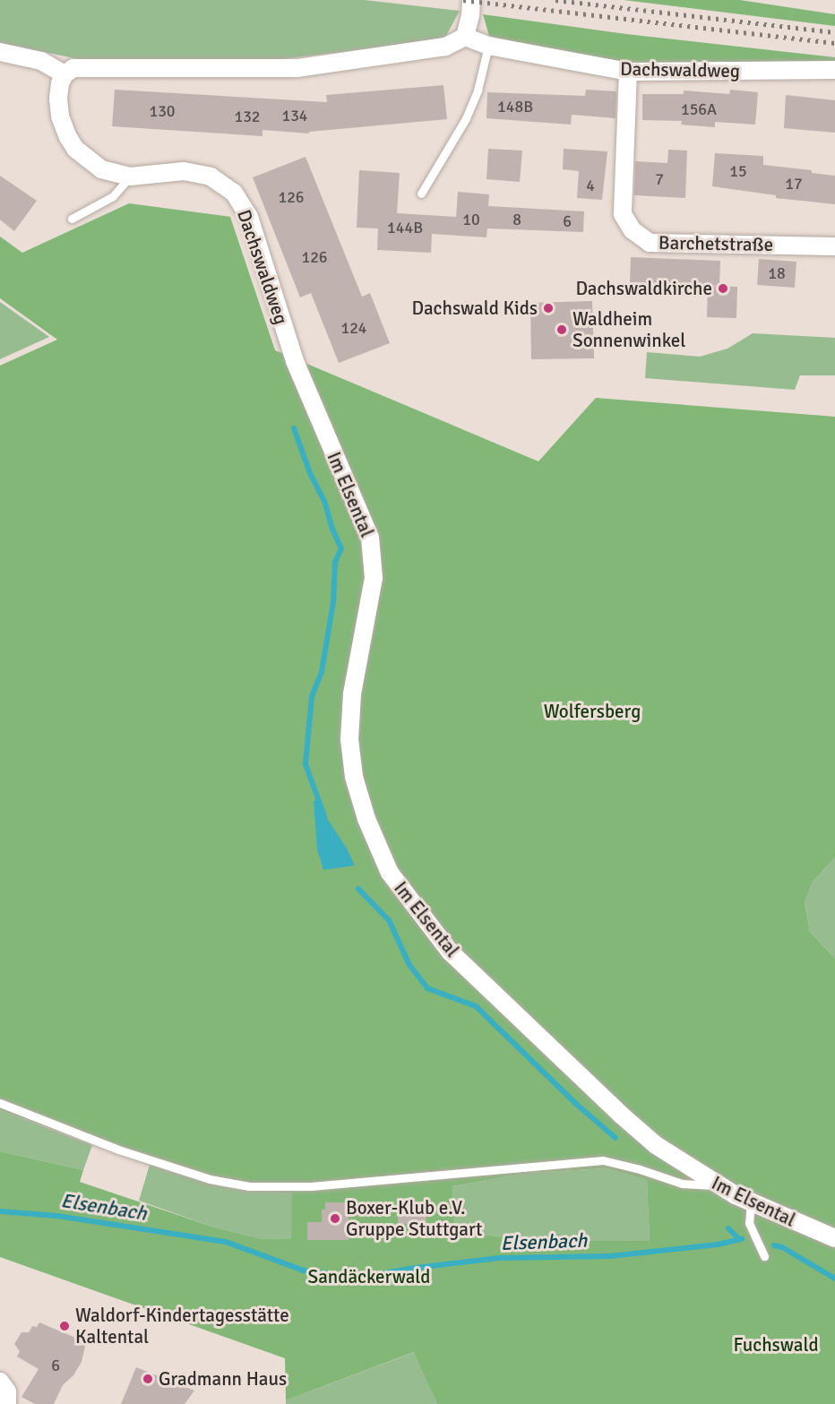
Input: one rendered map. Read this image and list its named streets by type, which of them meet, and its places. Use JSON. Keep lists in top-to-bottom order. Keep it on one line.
{"streets":{"street":["Dachswaldweg","Barchetstraße","Im Elsental"]},"crossings":[["Dachswaldweg","Barchetstraße"],["Dachswaldweg","Im Elsental"]],"water":["Elsenbach"],"parks":["Wolfersberg","Sandäckerwald","Fuchswald"],"places":["Dachswaldkirche","Dachswald Kids","Waldheim Sonnenwinkel","Boxer-Klub e.V. Gruppe Stuttgart","Waldorf-Kindertagesstätte Kaltental","Gradmann Haus"],"house_numbers":["148B","156A","130","134","132","15","7","17","4","126","10","8","6","144B","126","18","124","6"]}
